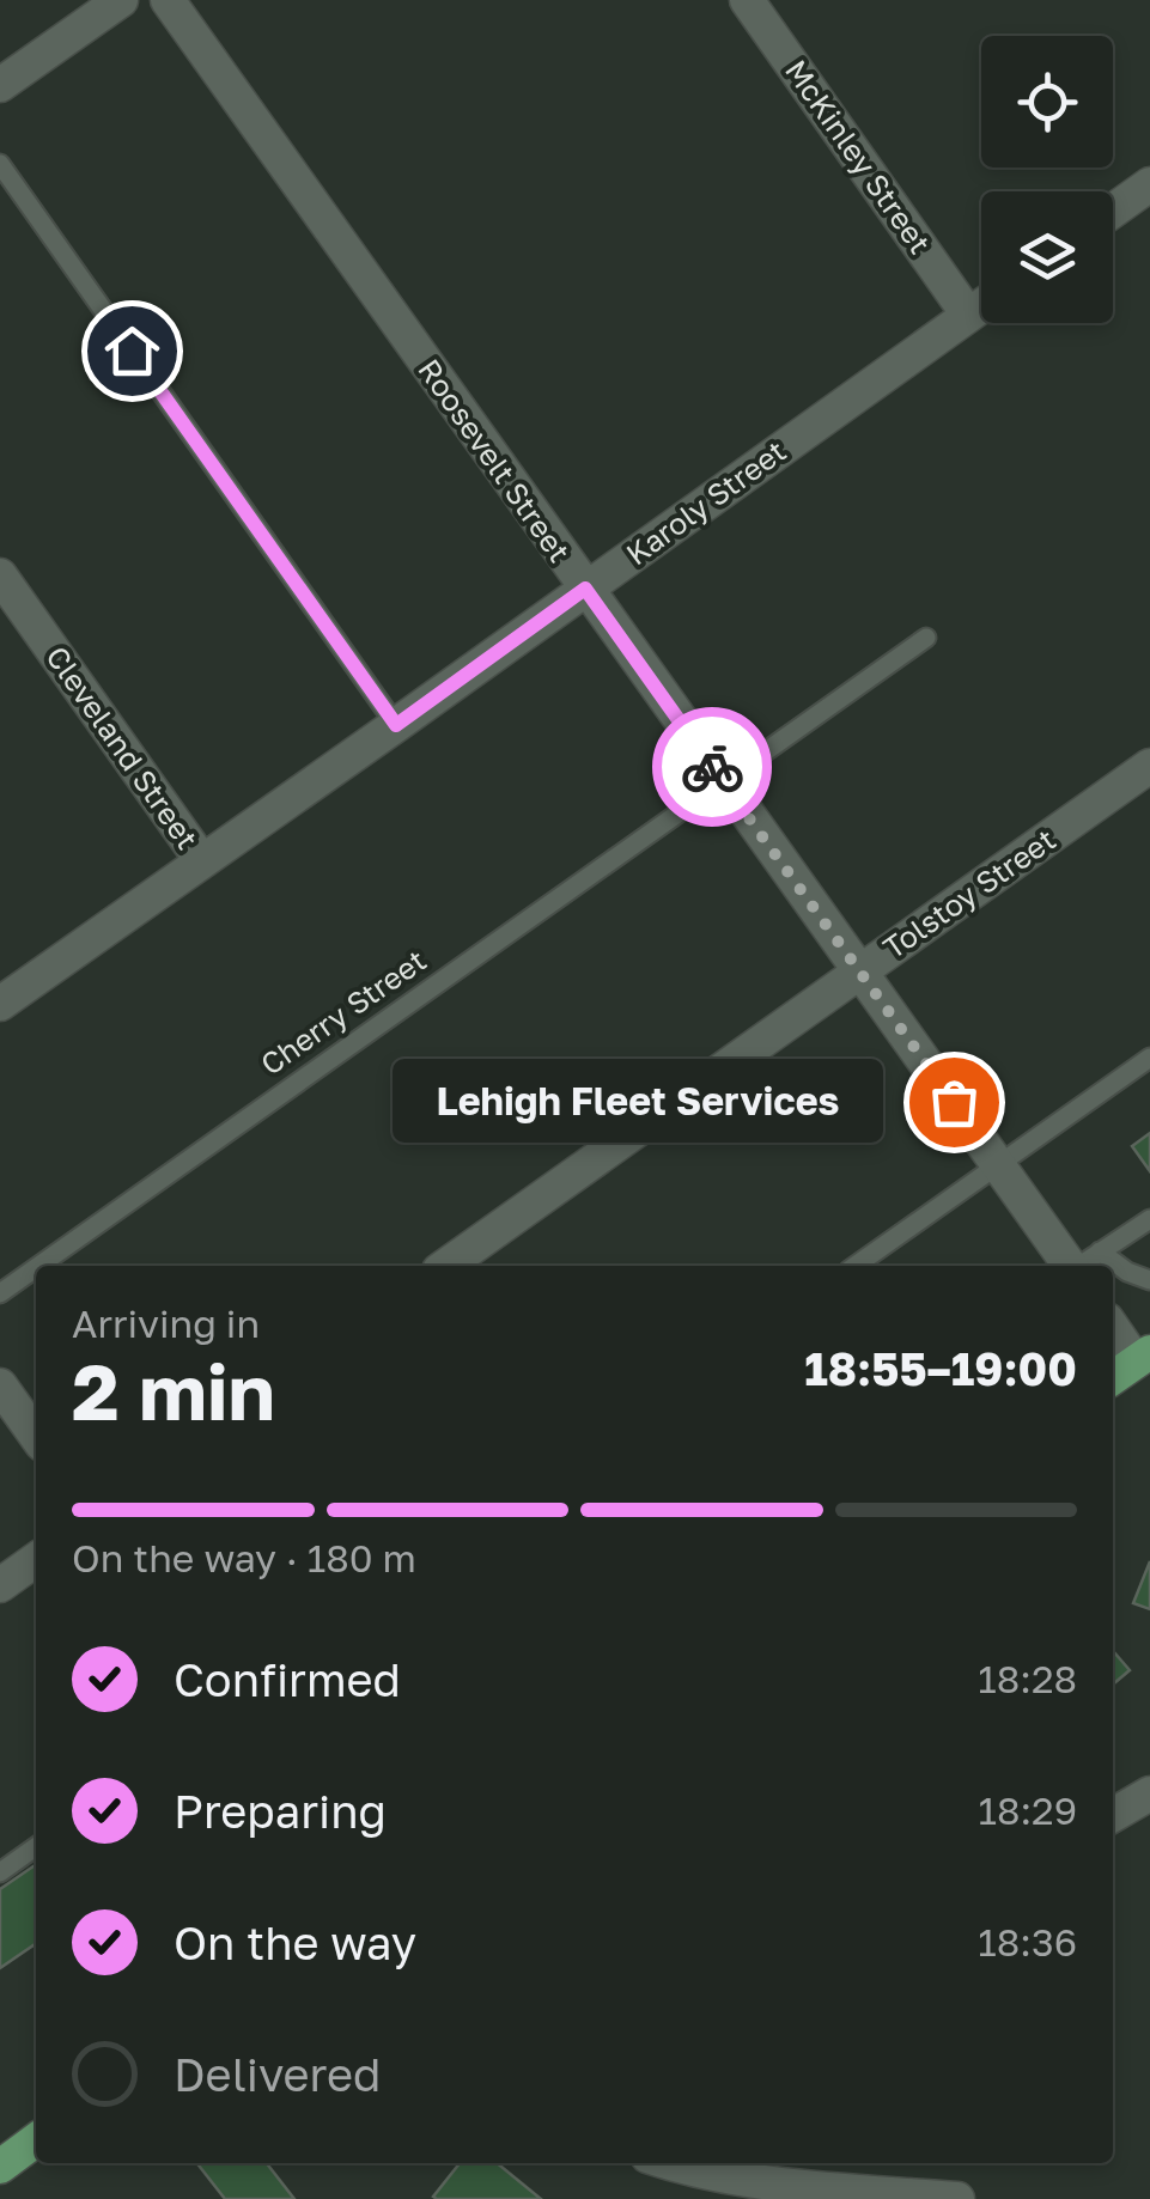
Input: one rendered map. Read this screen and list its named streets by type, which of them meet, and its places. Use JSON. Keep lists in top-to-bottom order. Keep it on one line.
{"streets":{"street":["McKinley Street","Roosevelt Street","Karoly Street","Cleveland Street","Tolstoy Street"],"lane":["Cherry Street"]},"crossings":[["McKinley Street","Karoly Street"],["Roosevelt Street","Karoly Street"],["Roosevelt Street","Tolstoy Street"],["Roosevelt Street","Cherry Street"],["Karoly Street","Cleveland Street"]],"places":["Lehigh Fleet Services"],"page":{"bubble":"Lehigh Fleet Services","heading":["2 min","Arriving in","18:55–19:00"],"bar":"On the way · 180 m","list":[["Confirmed","18:28"],["Preparing","18:29"],["On the way","18:36"],"Delivered"]}}
